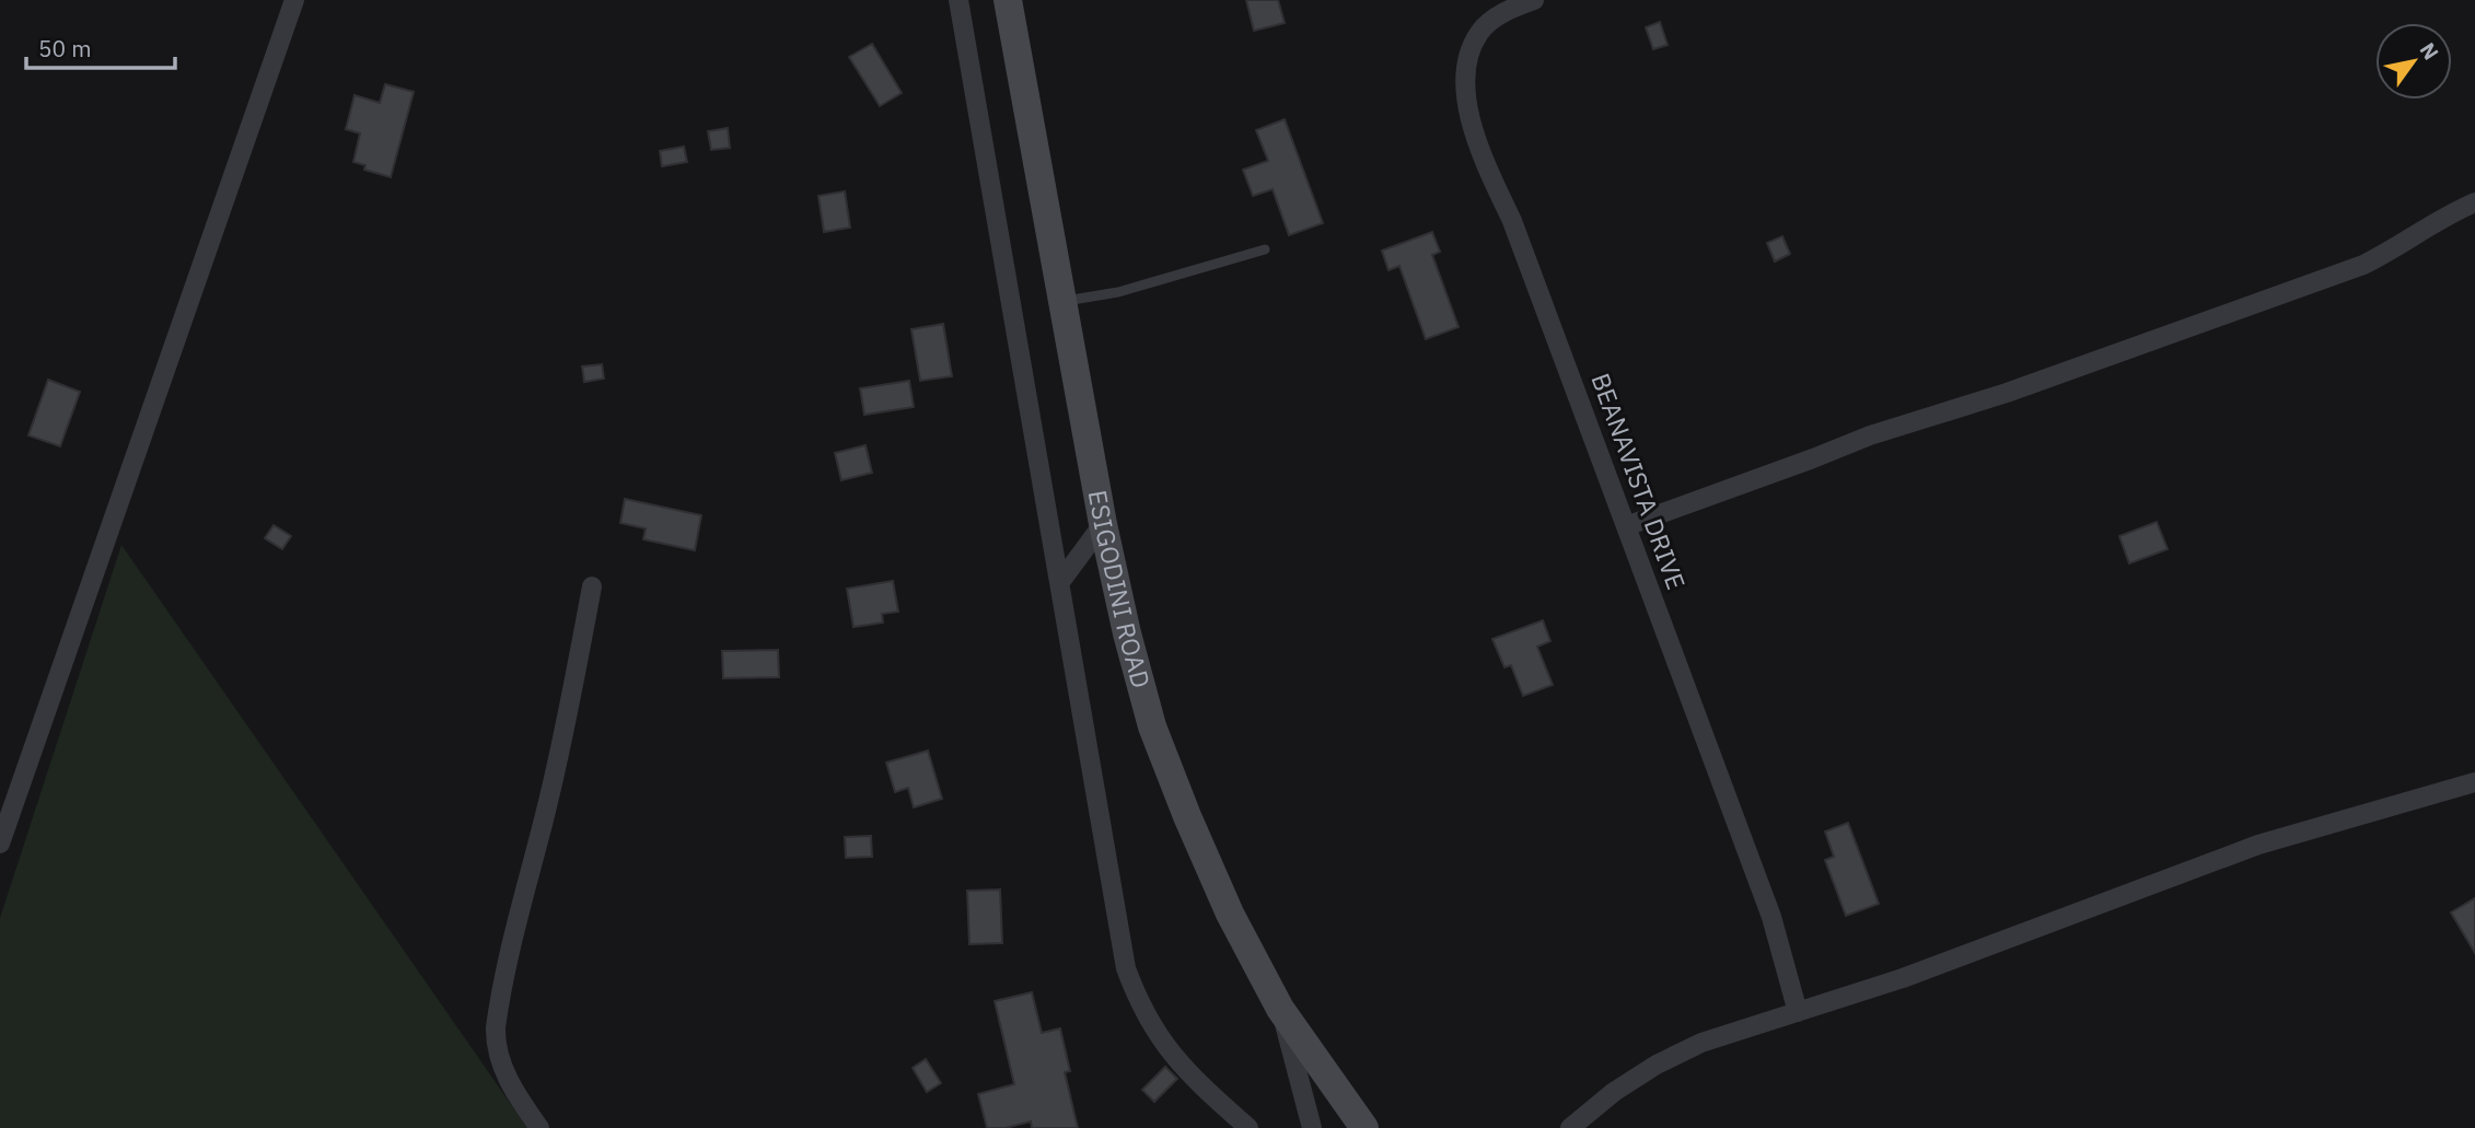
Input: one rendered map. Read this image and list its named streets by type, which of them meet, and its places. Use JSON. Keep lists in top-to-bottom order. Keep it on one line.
{"streets":{"main road":["ESIGODINI ROAD"],"street":["BEANAVISTA DRIVE"]},"scale_bar":"50 m","north":"top right"}
